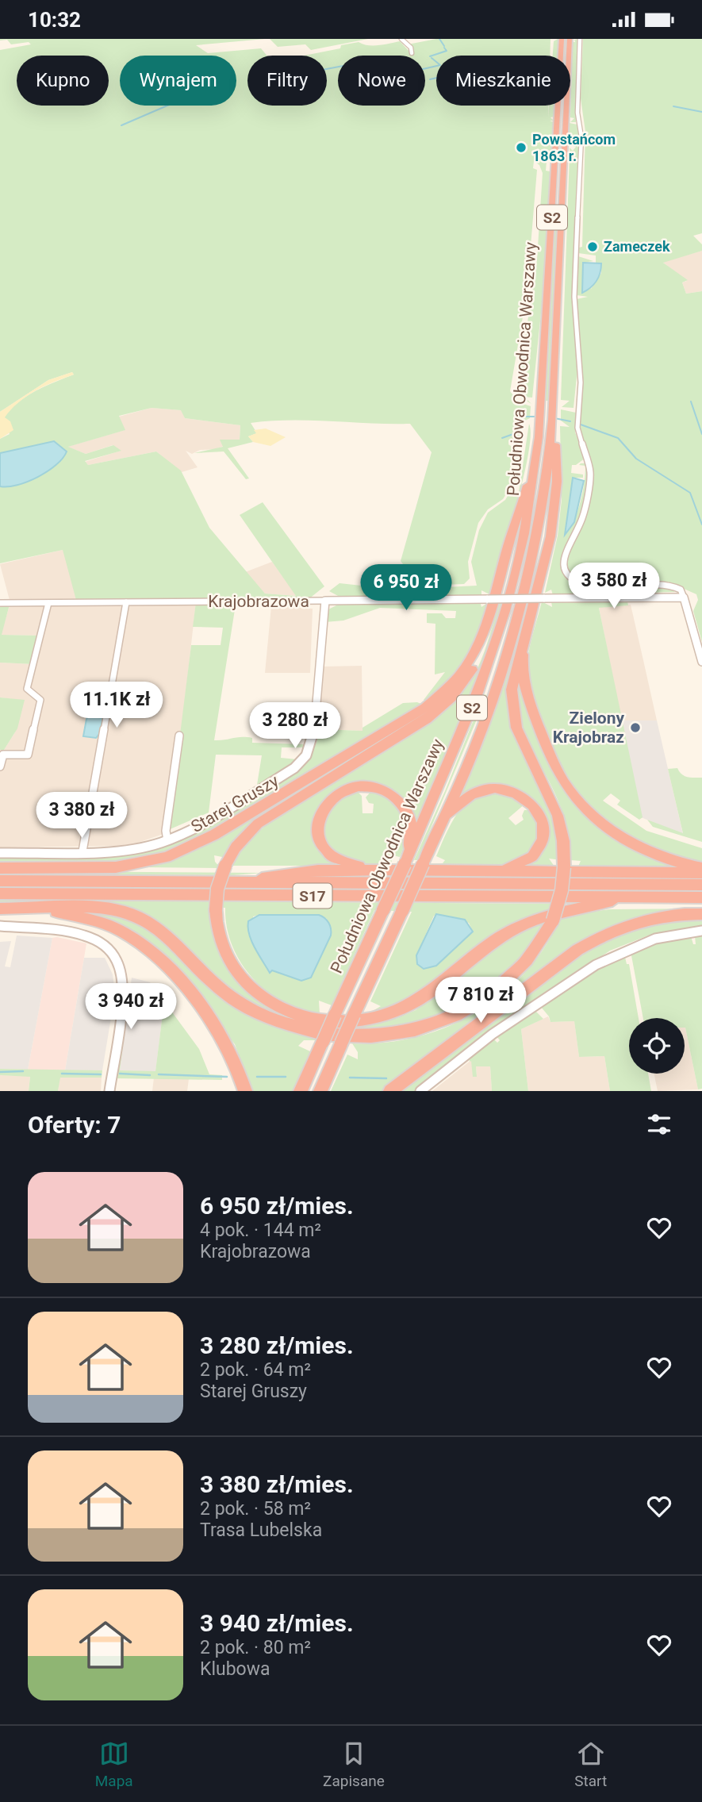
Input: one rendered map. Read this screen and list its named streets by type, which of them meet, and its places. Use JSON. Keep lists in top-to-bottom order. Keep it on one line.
{"streets":{"highway":["S2","Południowa Obwodnica Warszawy","S17"],"street":["Krajobrazowa","Starej Gruszy"]},"crossings":[["Krajobrazowa","Starej Gruszy"]],"places":["Powstańcom 1863 r.","Zameczek","Zielony Krajobraz"],"page":{"status":"10:32","chip":["Kupno","Wynajem","Filtry","Nowe","Mieszkanie"],"price":["3 580 zł","6 950 zł","11.1K zł","3 280 zł","3 380 zł","7 810 zł","3 940 zł"],"heading":"Oferty: 7","list":[{"name":"6 950 zł/mies.","note":"4 pok. · 144 m² · Krajobrazowa"},{"name":"3 280 zł/mies.","note":"2 pok. · 64 m² · Starej Gruszy"},{"name":"3 380 zł/mies.","note":"2 pok. · 58 m² · Trasa Lubelska"},{"name":"3 940 zł/mies.","note":"2 pok. · 80 m² · Klubowa"}],"tabs":["Mapa","Zapisane","Start"]}}
